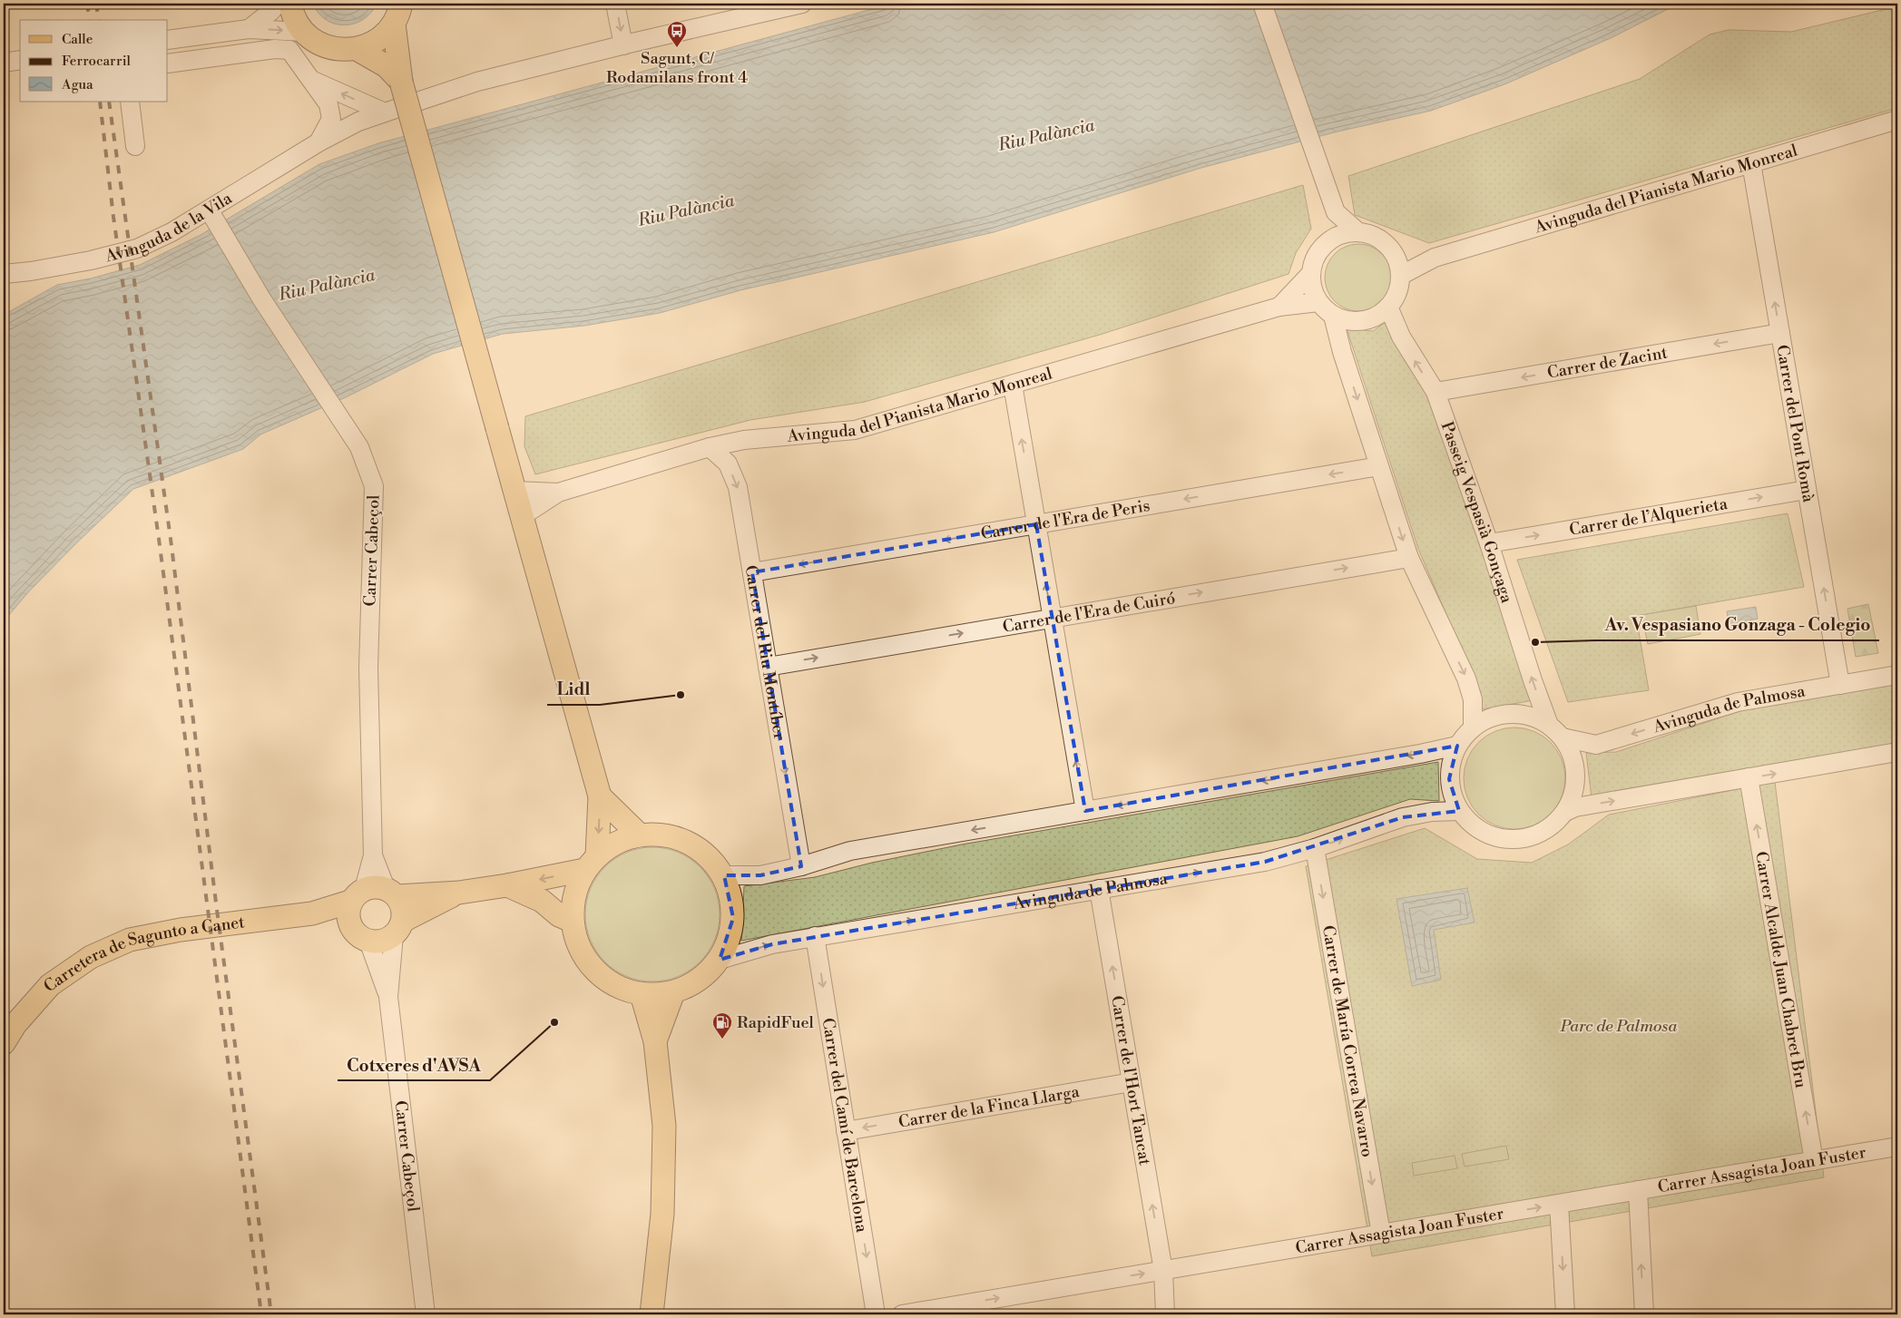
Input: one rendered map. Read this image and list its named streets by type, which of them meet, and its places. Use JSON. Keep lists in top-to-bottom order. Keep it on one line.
{"streets":{"main road":["Carretera de Sagunto a Canet"],"street":["Avinguda del Pianista Mario Monreal","Avinguda de la Vila","Carrer de Zacint","Carrer del Pont Romà","Passeig Vespasià Gonçaga","Carrer de l’Alquerieta","Carrer de l'Era de Peris","Carrer Cabeçol","Carrer de l'Era de Cuiró","Carrer del Riu Montíber","Avinguda de Palmosa","Carrer Alcalde Juan Chabret Bru","Carrer de María Correa Navarro","Carrer de l'Hort Tancat","Carrer de la Finca Llarga","Carrer del Camí de Barcelona","Carrer Assagista Joan Fuster"]},"crossings":[["Avinguda del Pianista Mario Monreal","Carrer del Pont Romà"],["Avinguda del Pianista Mario Monreal","Passeig Vespasià Gonçaga"],["Avinguda del Pianista Mario Monreal","Carrer del Riu Montíber"],["Avinguda de la Vila","Carrer Cabeçol"],["Carrer de Zacint","Carrer del Pont Romà"],["Carrer de Zacint","Passeig Vespasià Gonçaga"],["Carrer del Pont Romà","Carrer de l’Alquerieta"],["Carrer del Pont Romà","Avinguda de Palmosa"],["Passeig Vespasià Gonçaga","Carrer de l’Alquerieta"],["Passeig Vespasià Gonçaga","Avinguda de Palmosa"],["Carrer de l'Era de Peris","Carrer del Riu Montíber"],["Carrer Cabeçol","Carretera de Sagunto a Canet"],["Carrer de l'Era de Cuiró","Carrer del Riu Montíber"],["Avinguda de Palmosa","Carrer de María Correa Navarro"],["Avinguda de Palmosa","Carrer de l'Hort Tancat"],["Avinguda de Palmosa","Carrer del Camí de Barcelona"],["Carrer Alcalde Juan Chabret Bru","Carrer Assagista Joan Fuster"],["Carrer de María Correa Navarro","Carrer Assagista Joan Fuster"],["Carrer de l'Hort Tancat","Carrer de la Finca Llarga"],["Carrer de l'Hort Tancat","Carrer Assagista Joan Fuster"],["Carrer de la Finca Llarga","Carrer del Camí de Barcelona"]],"one_way":["Carrer de Zacint","Carrer del Pont Romà","Carrer de l’Alquerieta","Carrer de l'Era de Peris","Carrer de l'Era de Cuiró","Carrer del Riu Montíber","Carrer Alcalde Juan Chabret Bru","Carrer de María Correa Navarro","Carrer de l'Hort Tancat","Carrer de la Finca Llarga","Carrer del Camí de Barcelona","Carrer Assagista Joan Fuster"],"water":["Riu Palància"],"parks":["Parc de Palmosa"],"places":{"bus stop":["Sagunt, C/ Rodamilans front 4"],"other":["Av. Vespasiano Gonzaga - Colegio","Lidl","Cotxeres d'AVSA"],"fuel station":["RapidFuel"]},"legend":["Calle","Ferrocarril","Agua"]}
